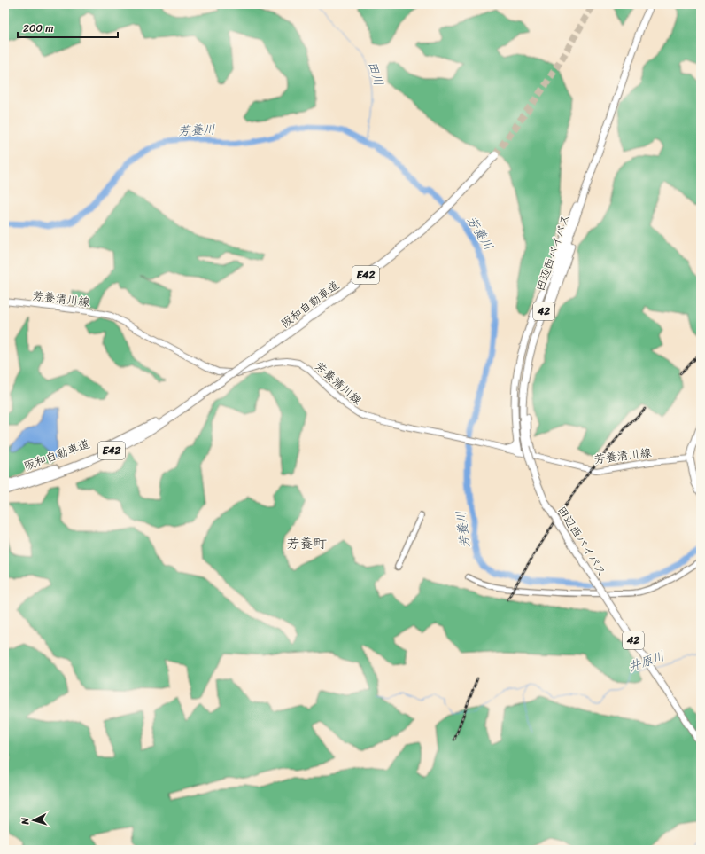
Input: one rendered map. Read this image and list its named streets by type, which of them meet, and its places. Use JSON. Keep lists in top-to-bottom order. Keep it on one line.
{"streets":{"highway":["田辺西バイパス","E42","阪和自動車道","42"],"main road":["芳養清川線"]},"districts":["芳養町"],"water":["田川","芳養川","井原川"],"scale_bar":"200 m","north":"left"}
